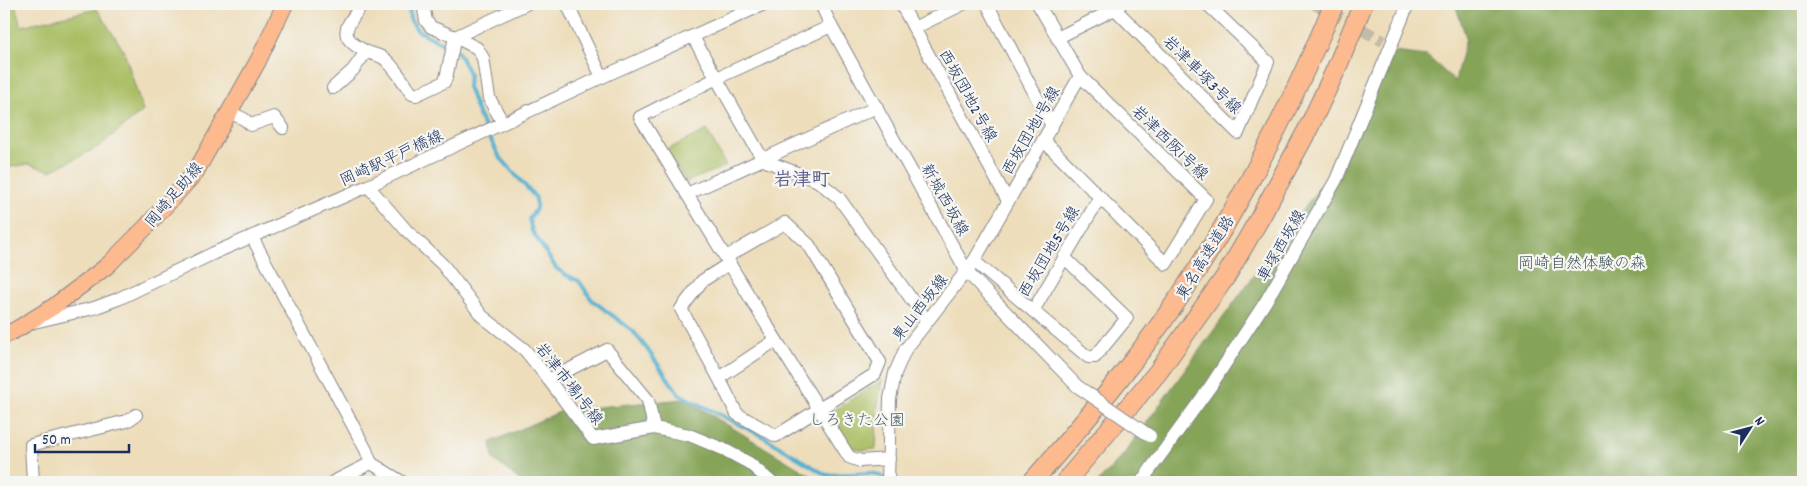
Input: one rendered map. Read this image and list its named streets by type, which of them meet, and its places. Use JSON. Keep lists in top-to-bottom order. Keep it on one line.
{"streets":{"highway":["東名高速道路"],"main road":["岡崎足助線"],"street":["岩津車塚3号線","西坂団地2号線","西坂団地1号線","岩津西阪1号線","岡崎駅平戸橋線","新城西坂線","車塚西坂線","西坂団地5号線","東山西坂線","岩津市場1号線"]},"crossings":[["西坂団地2号線","西坂団地1号線"],["西坂団地1号線","岩津西阪1号線"],["西坂団地1号線","新城西坂線"],["西坂団地1号線","西坂団地5号線"],["西坂団地1号線","東山西坂線"],["岩津西阪1号線","西坂団地5号線"],["岡崎駅平戸橋線","岡崎足助線"],["岡崎駅平戸橋線","岩津市場1号線"],["新城西坂線","車塚西坂線"],["新城西坂線","西坂団地5号線"],["新城西坂線","東山西坂線"],["西坂団地5号線","東山西坂線"]],"districts":["岩津町"],"parks":["岡崎自然体験の森","しろきた公園"],"scale_bar":"50 m","north":"top right"}
